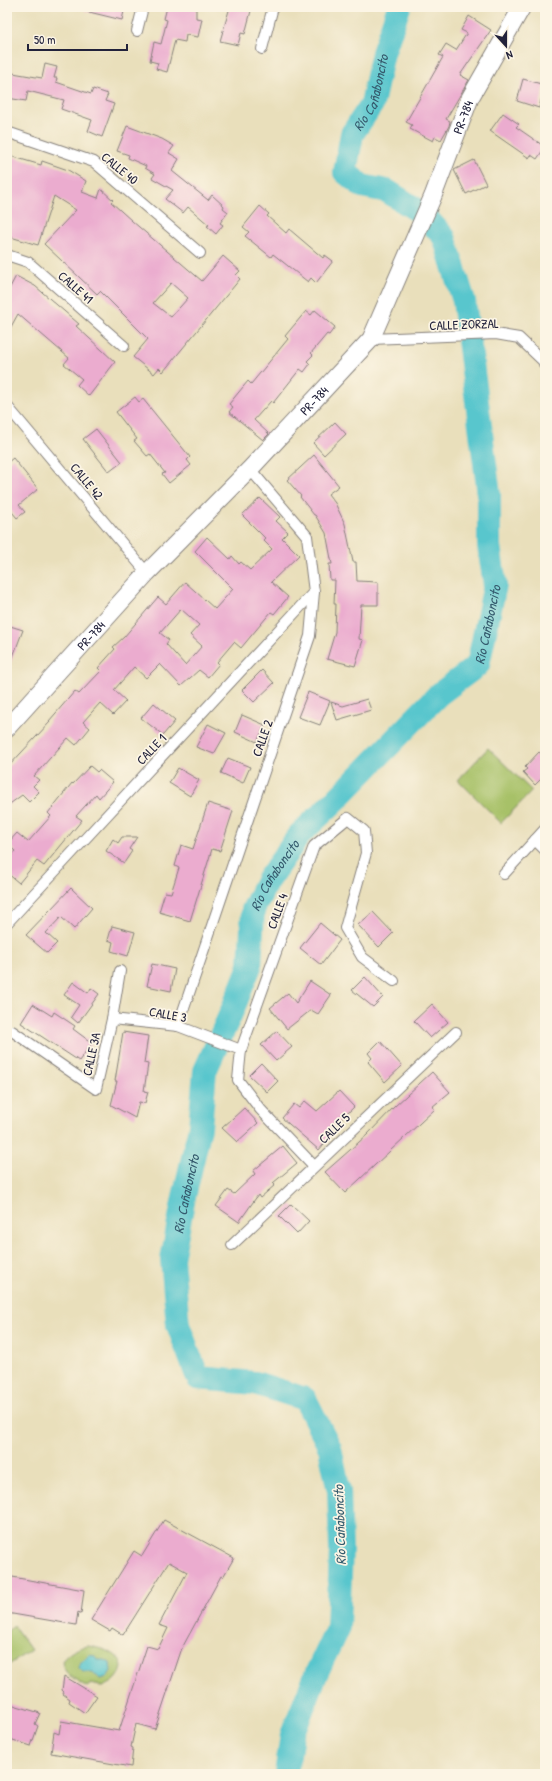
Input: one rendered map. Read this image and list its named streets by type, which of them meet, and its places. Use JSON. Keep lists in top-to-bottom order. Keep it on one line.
{"streets":{"main road":["PR-784"],"street":["CALLE 40","CALLE 41","CALLE ZORZAL","CALLE 42","CALLE 2","CALLE 1","CALLE 4","CALLE 3","CALLE 3A","CALLE 5"]},"crossings":[["PR-784","CALLE ZORZAL"],["PR-784","CALLE 42"],["PR-784","CALLE 2"],["CALLE 2","CALLE 1"],["CALLE 2","CALLE 3"],["CALLE 4","CALLE 3"],["CALLE 4","CALLE 5"],["CALLE 3","CALLE 3A"]],"water":["Río Cañaboncito"],"scale_bar":"50 m","north":"bottom"}
